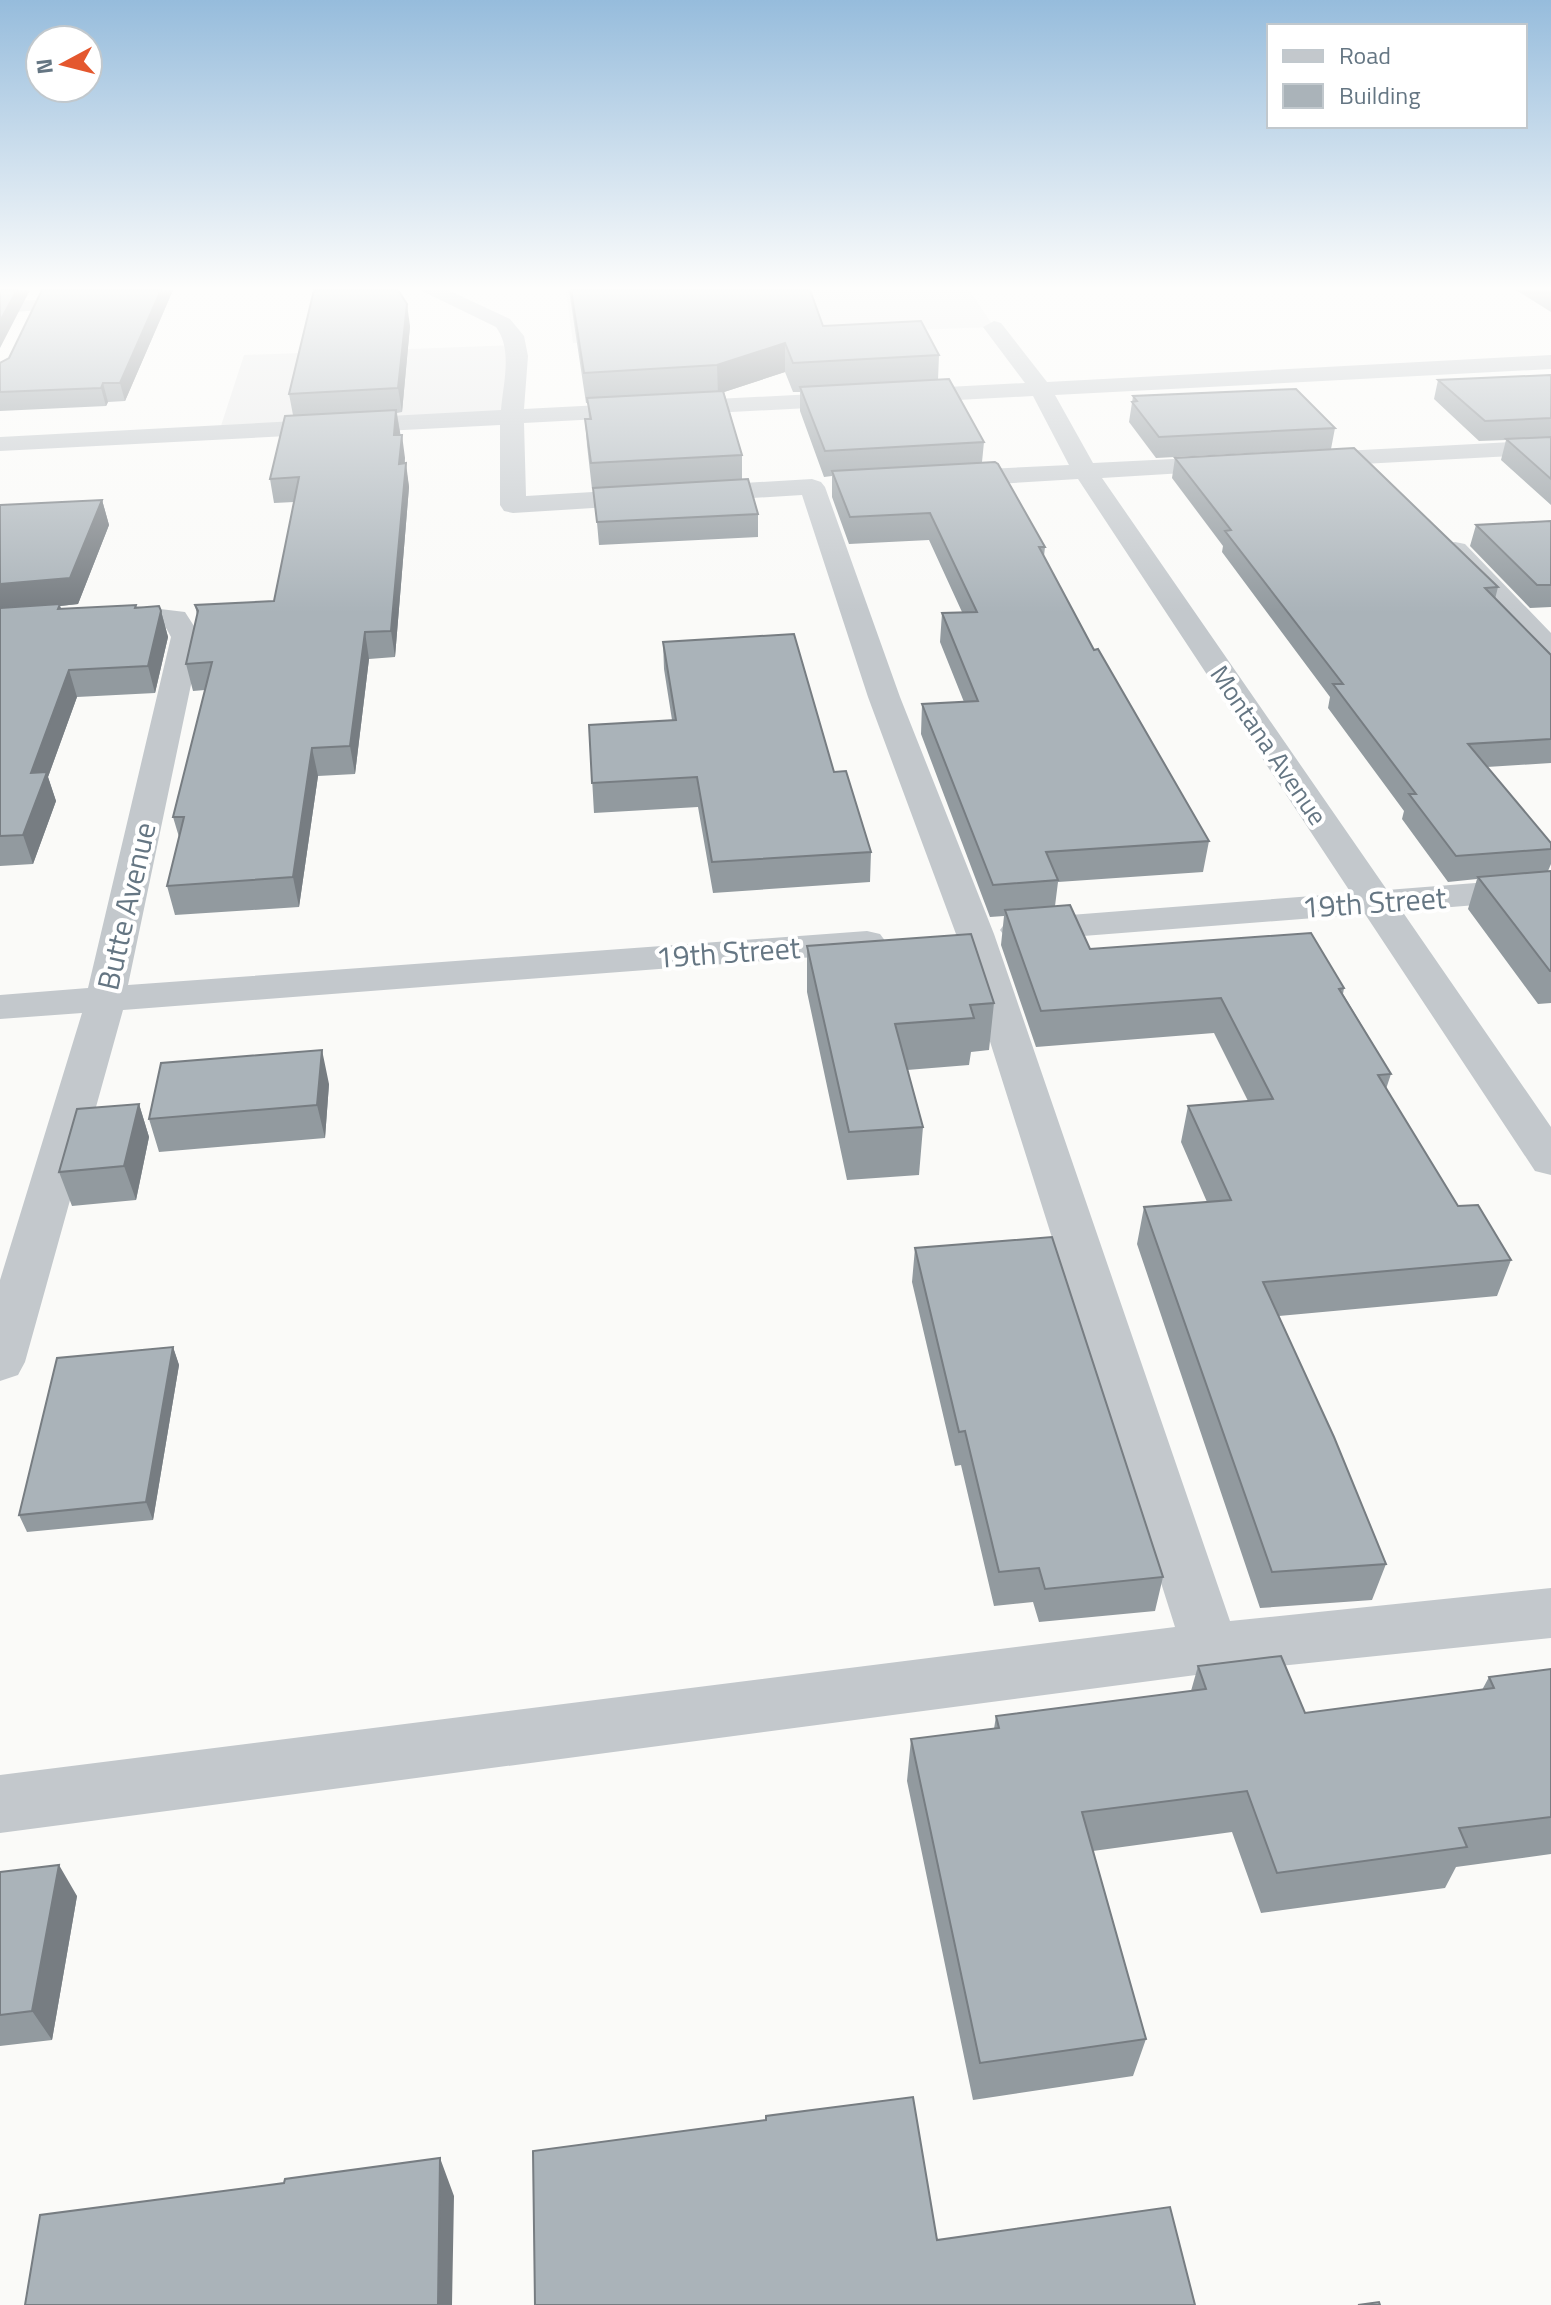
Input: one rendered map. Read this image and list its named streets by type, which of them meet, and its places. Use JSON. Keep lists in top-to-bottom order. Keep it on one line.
{"streets":{"street":["Montana Avenue","19th Street","Butte Avenue"]},"crossings":[["Montana Avenue","19th Street"],["19th Street","Butte Avenue"]],"legend":["Road","Building"],"north":"left"}
